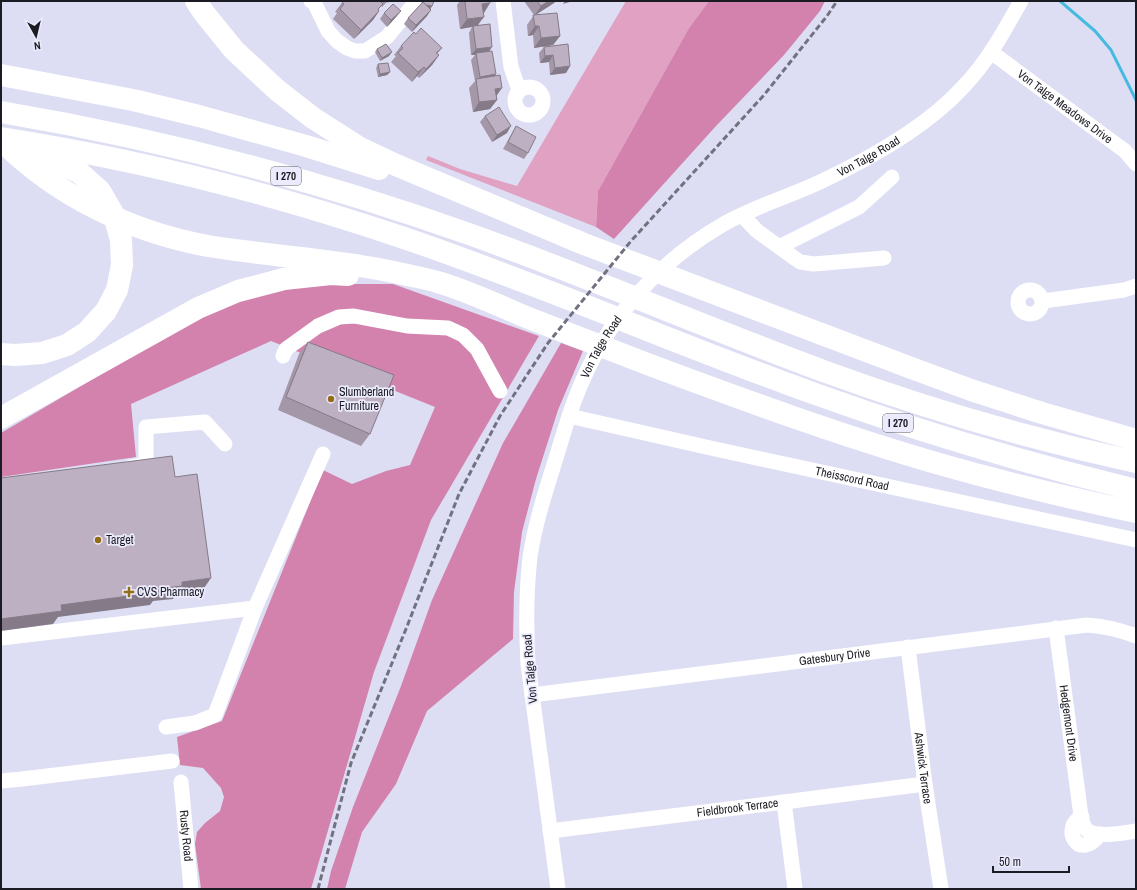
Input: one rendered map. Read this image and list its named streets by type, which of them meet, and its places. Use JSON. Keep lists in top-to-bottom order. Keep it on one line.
{"streets":{"highway":["I 270"],"street":["Von Talge Meadows Drive","Von Talge Road","Theisscord Road","Gatesbury Drive","Hedgemont Drive","Ashwick Terrace","Fieldbrook Terrace","Rusty Road"]},"crossings":[["Von Talge Meadows Drive","Von Talge Road"],["Von Talge Road","Theisscord Road"],["Von Talge Road","Gatesbury Drive"],["Von Talge Road","Fieldbrook Terrace"],["Gatesbury Drive","Hedgemont Drive"],["Gatesbury Drive","Ashwick Terrace"],["Ashwick Terrace","Fieldbrook Terrace"]],"places":{"other":["Slumberland Furniture","Target"],"health":["CVS Pharmacy"]},"scale_bar":"50 m","north":"bottom"}
